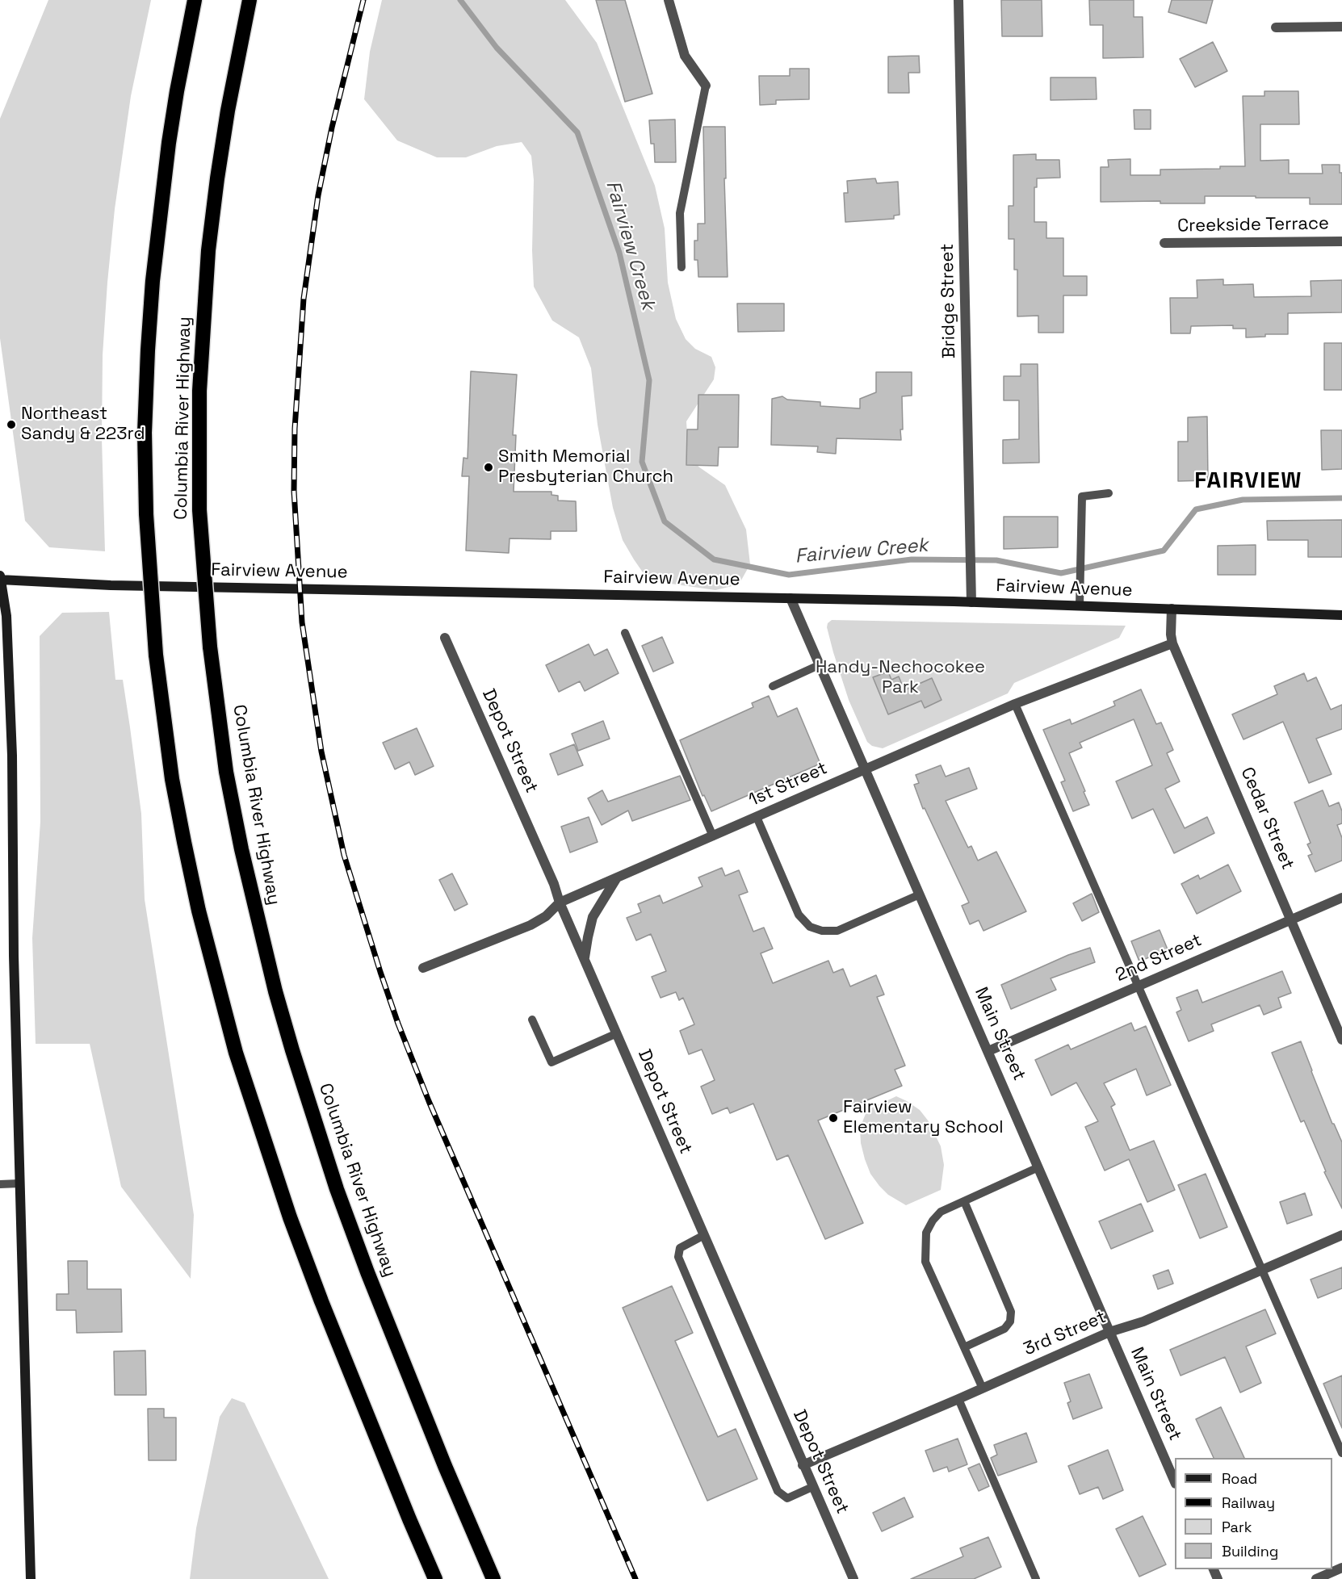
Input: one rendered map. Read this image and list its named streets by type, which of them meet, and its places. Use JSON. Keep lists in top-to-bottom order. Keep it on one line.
{"streets":{"highway":["Columbia River Highway"],"main road":["Fairview Avenue"],"street":["Creekside Terrace","Bridge Street","Depot Street","1st Street","Cedar Street","2nd Street","Main Street","3rd Street"]},"crossings":[["Bridge Street","Fairview Avenue"],["Fairview Avenue","Cedar Street"],["Fairview Avenue","Main Street"],["Depot Street","1st Street"],["Depot Street","3rd Street"],["1st Street","Cedar Street"],["1st Street","Main Street"],["Cedar Street","2nd Street"],["2nd Street","Main Street"],["Main Street","3rd Street"]],"districts":["FAIRVIEW"],"water":["Fairview Creek"],"parks":["Handy-Nechocokee Park"],"places":["Northeast Sandy & 223rd","Smith Memorial Presbyterian Church","Fairview Elementary School"],"legend":["Road","Railway","Park","Building"]}
